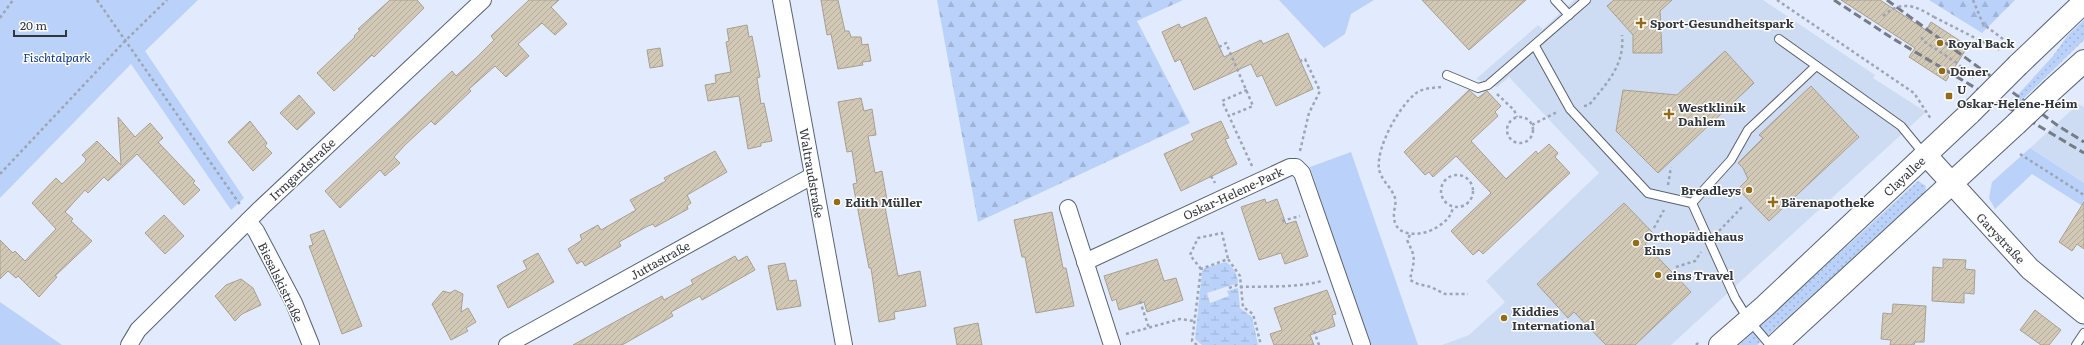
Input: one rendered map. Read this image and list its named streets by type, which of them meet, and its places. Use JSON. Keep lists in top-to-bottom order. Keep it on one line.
{"streets":{"main road":["Clayallee"],"street":["Irmgardstraße","Waltraudstraße","Oskar-Helene-Park","Garystraße","Juttastraße","Biesalskistraße"]},"crossings":[["Irmgardstraße","Biesalskistraße"],["Waltraudstraße","Juttastraße"],["Clayallee","Garystraße"]],"parks":["Fischtalpark"],"places":{"health":["Sport-Gesundheitspark","Westklinik Dahlem","Bärenapotheke"],"other":["Royal Back","Döner","Breadleys","Edith Müller","Orthopädiehaus Eins","eins Travel","Kiddies International"],"transit":["U Oskar-Helene-Heim"]},"scale_bar":"20 m"}
